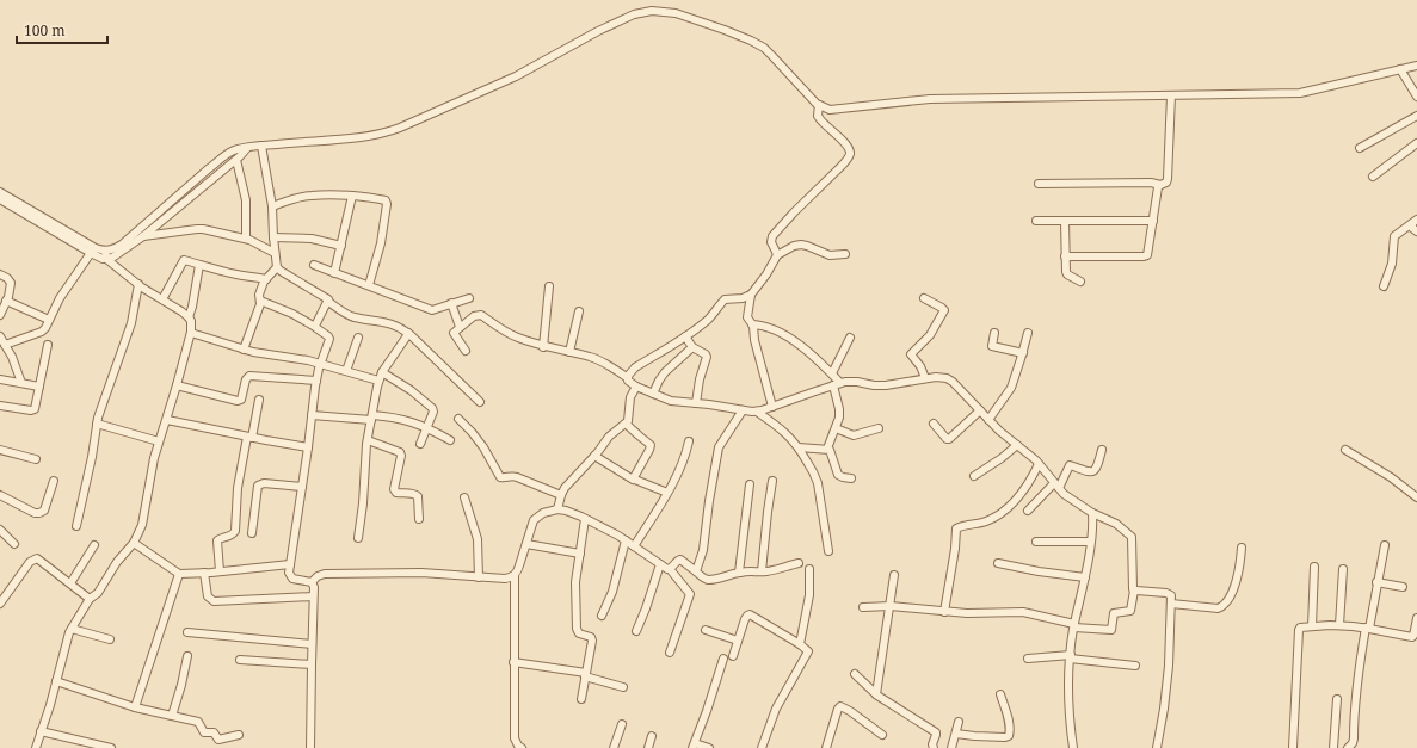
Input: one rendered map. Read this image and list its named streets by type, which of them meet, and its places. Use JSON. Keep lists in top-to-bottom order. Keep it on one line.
{"scale_bar":"100 m"}
